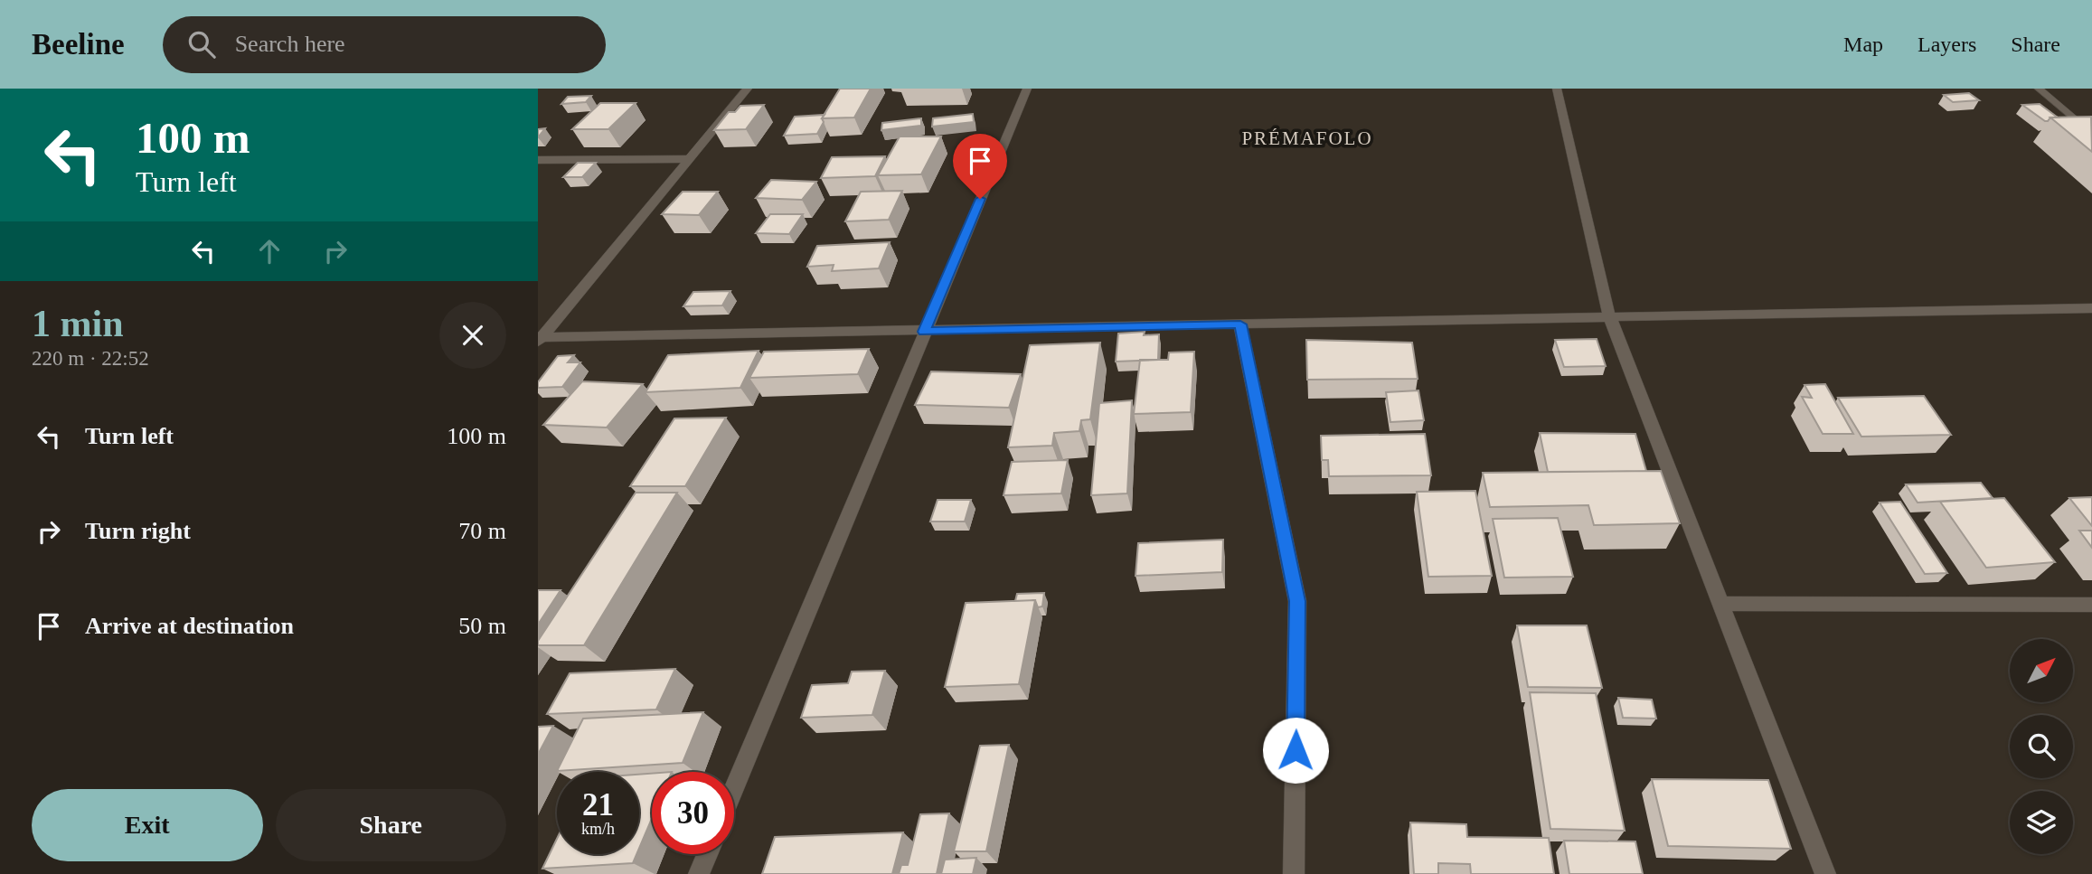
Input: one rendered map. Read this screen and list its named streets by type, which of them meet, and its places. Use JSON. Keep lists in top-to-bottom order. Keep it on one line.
{"districts":["PRÉMAFOLO"],"north":"top right","page":{"header":"Beeline","search":"Search here","nav":["Map","Layers","Share"],"turn":["100 m","Turn left"],"heading":["1 min","220 m · 22:52"],"list":[{"name":"Turn left","value":"100 m"},{"name":"Turn right","value":"70 m"},{"name":"Arrive at destination","value":"50 m"}],"speed":"21 km/h","limit":"30","buttons":["Exit","Share"]}}
